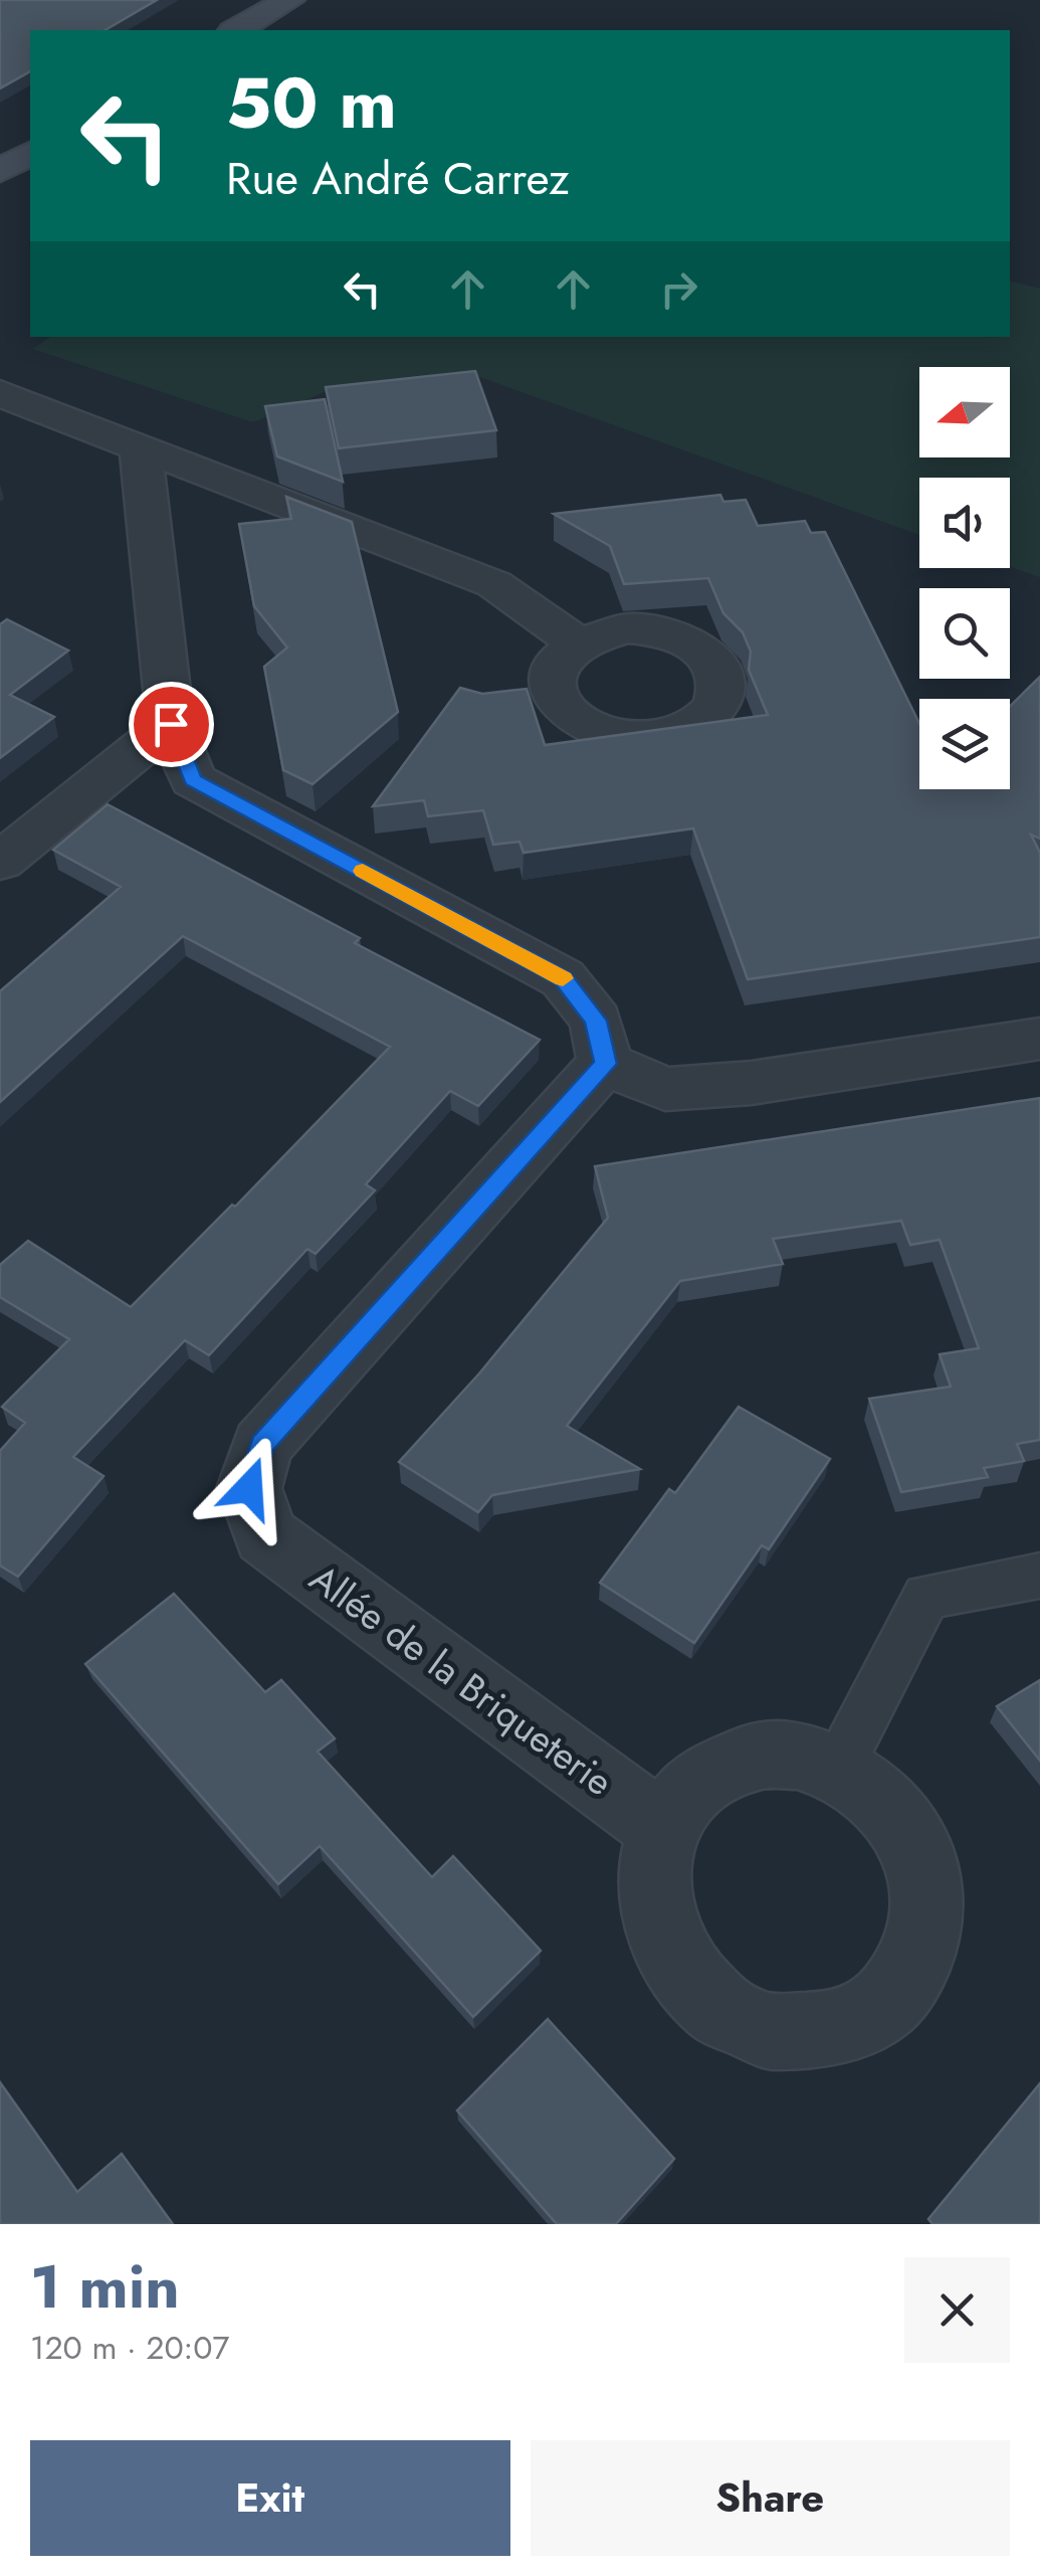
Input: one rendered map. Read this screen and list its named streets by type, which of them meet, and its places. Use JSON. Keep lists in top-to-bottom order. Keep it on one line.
{"streets":{"street":["Allée de la Briqueterie"]},"north":"left","page":{"turn":["50 m","Rue André Carrez"],"heading":["1 min","120 m · 20:07"],"buttons":["Exit","Share"]}}
